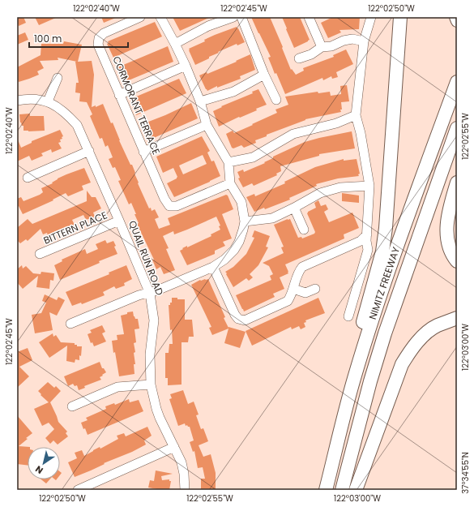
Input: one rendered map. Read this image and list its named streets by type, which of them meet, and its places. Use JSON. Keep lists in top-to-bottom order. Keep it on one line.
{"streets":{"highway":["NIMITZ FREEWAY"],"street":["CORMORANT TERRACE","BITTERN PLACE","QUAIL RUN ROAD"]},"crossings":[["BITTERN PLACE","QUAIL RUN ROAD"]],"scale_bar":"100 m","north":"bottom left","coordinates":["122°02'40\"W","122°02'45\"W","122°02'50\"W","122°02'55\"W","122°03'00\"W","37°34'55\"N"]}
